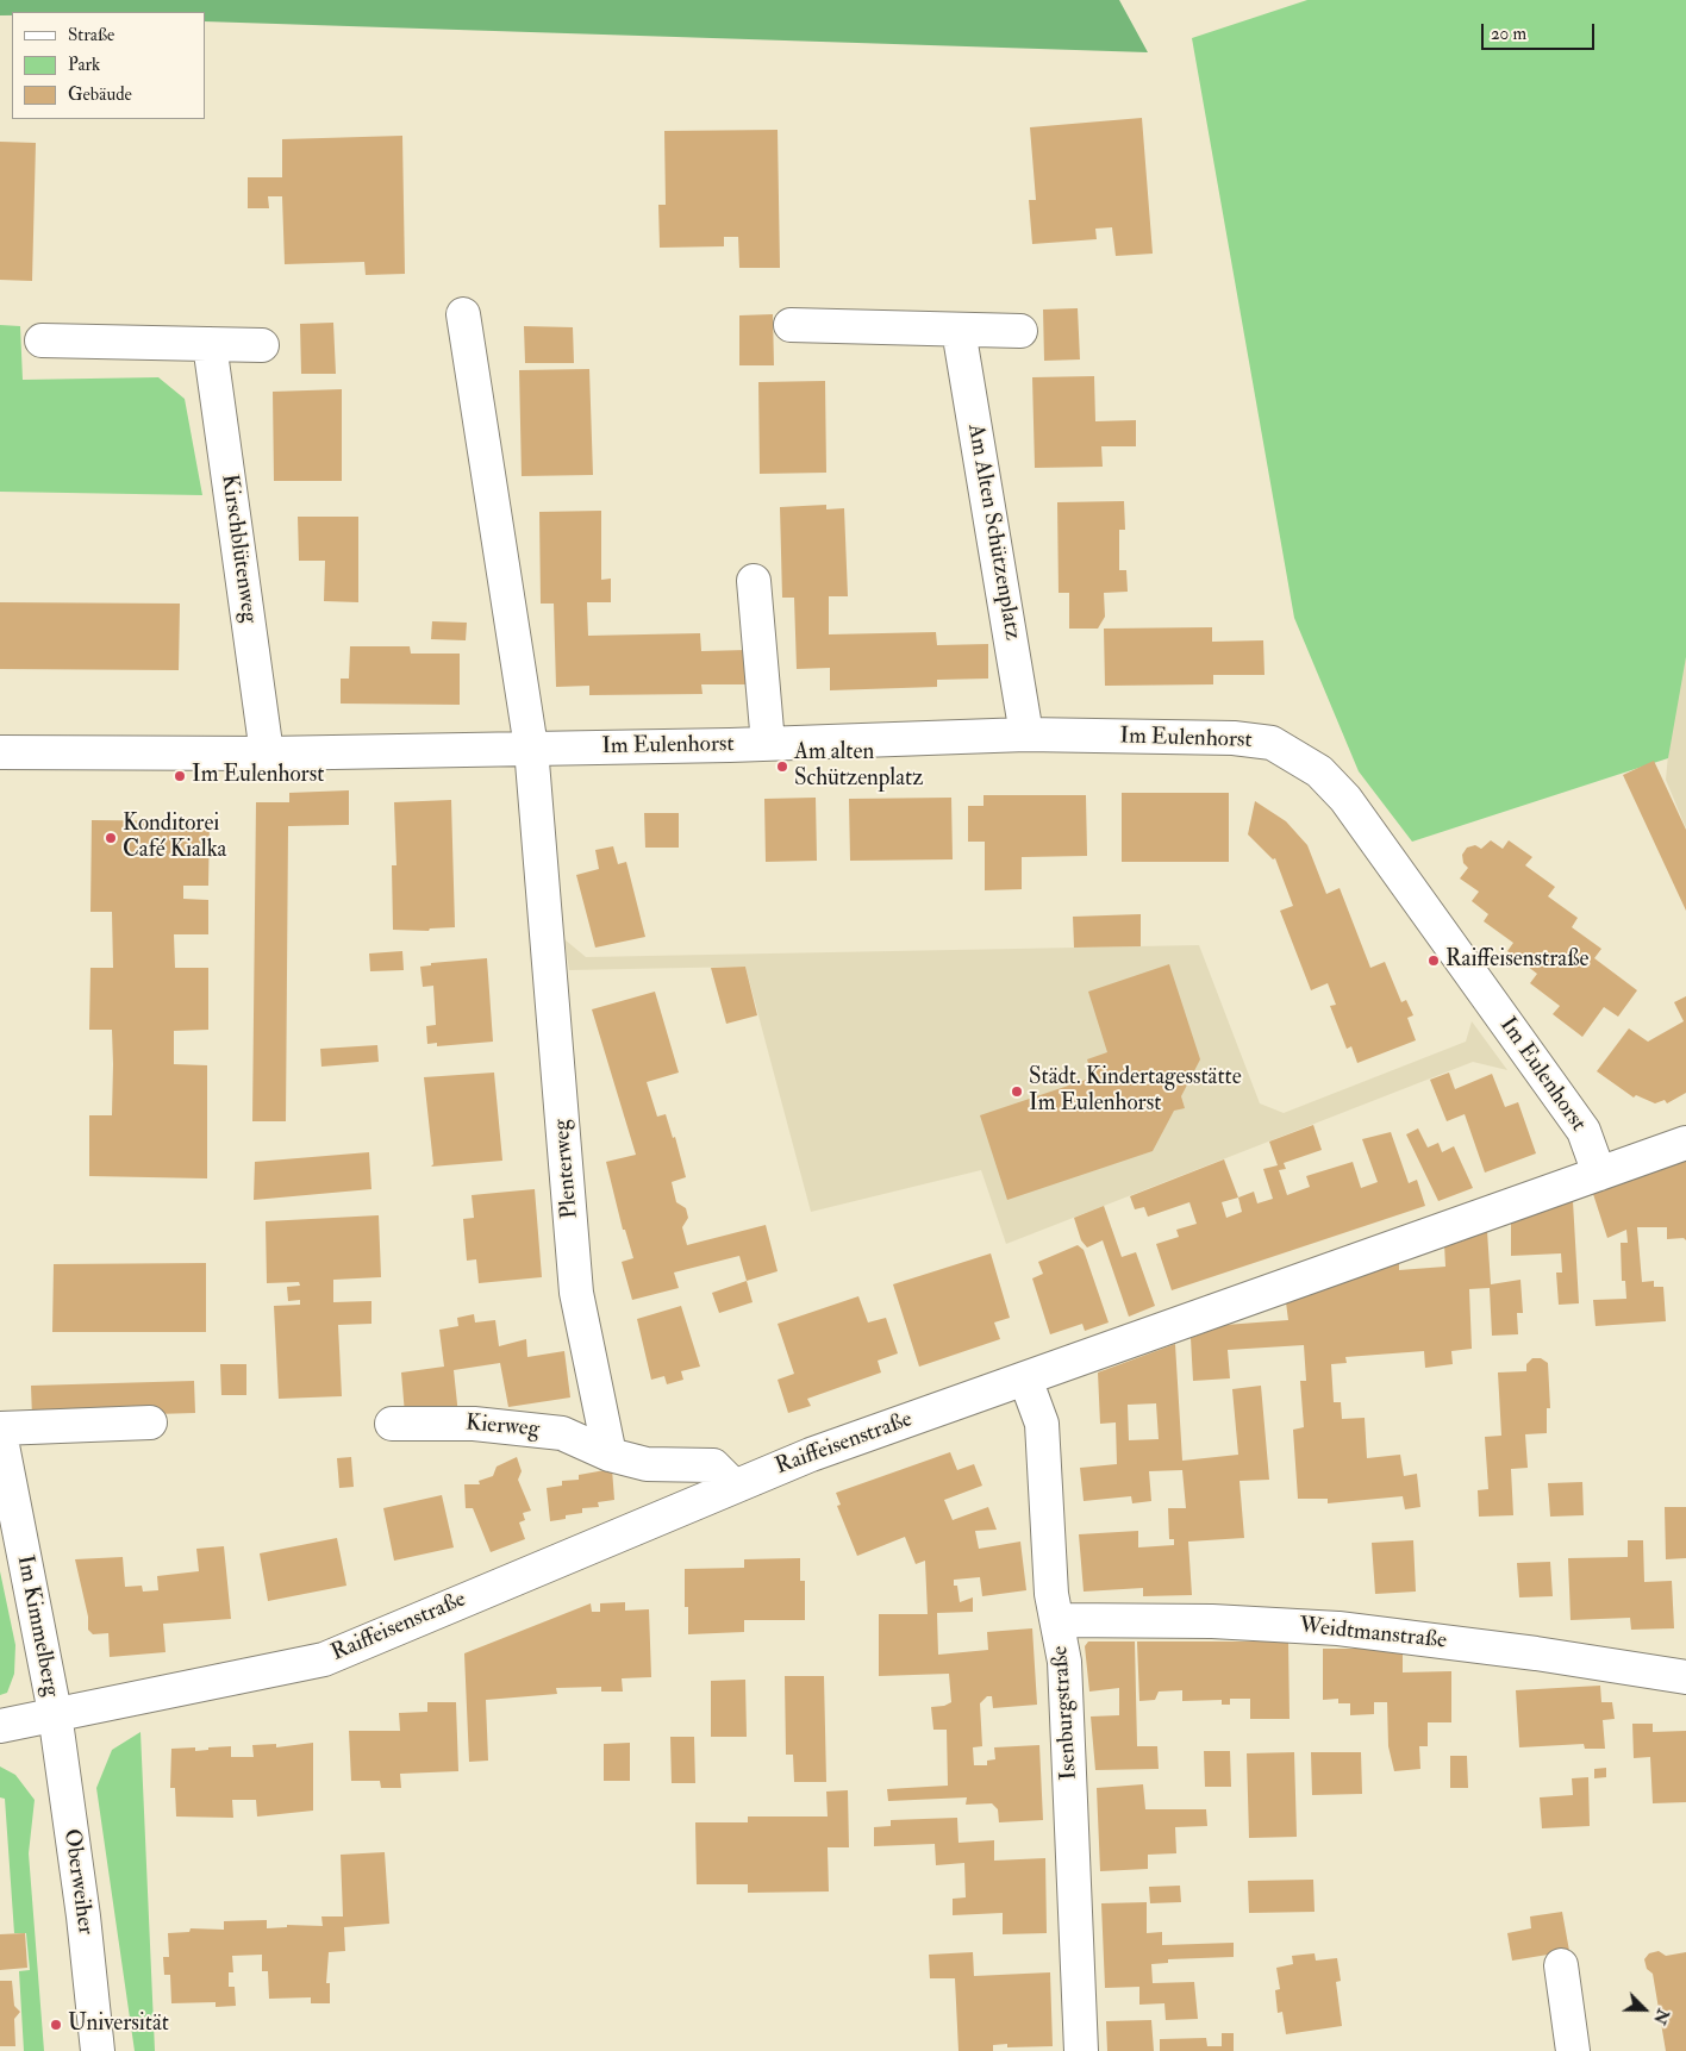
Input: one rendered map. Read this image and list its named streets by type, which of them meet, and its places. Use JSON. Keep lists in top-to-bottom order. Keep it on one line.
{"streets":{"street":["Am Alten Schützenplatz","Kirschblütenweg","Im Eulenhorst","Plenterweg","Kierweg","Raiffeisenstraße","Im Kimmelberg","Weidtmanstraße","Isenburgstraße","Oberweiher"]},"crossings":[["Am Alten Schützenplatz","Im Eulenhorst"],["Kirschblütenweg","Im Eulenhorst"],["Im Eulenhorst","Plenterweg"],["Im Eulenhorst","Raiffeisenstraße"],["Plenterweg","Kierweg"],["Raiffeisenstraße","Im Kimmelberg"],["Raiffeisenstraße","Isenburgstraße"],["Raiffeisenstraße","Oberweiher"],["Im Kimmelberg","Oberweiher"],["Weidtmanstraße","Isenburgstraße"]],"places":["Am alten Schützenplatz","Im Eulenhorst","Konditorei Café Kialka","Raiffeisenstraße","Städt. Kindertagesstätte Im Eulenhorst","Universität"],"legend":["Straße","Park","Gebäude"],"scale_bar":"20 m","north":"bottom right"}
